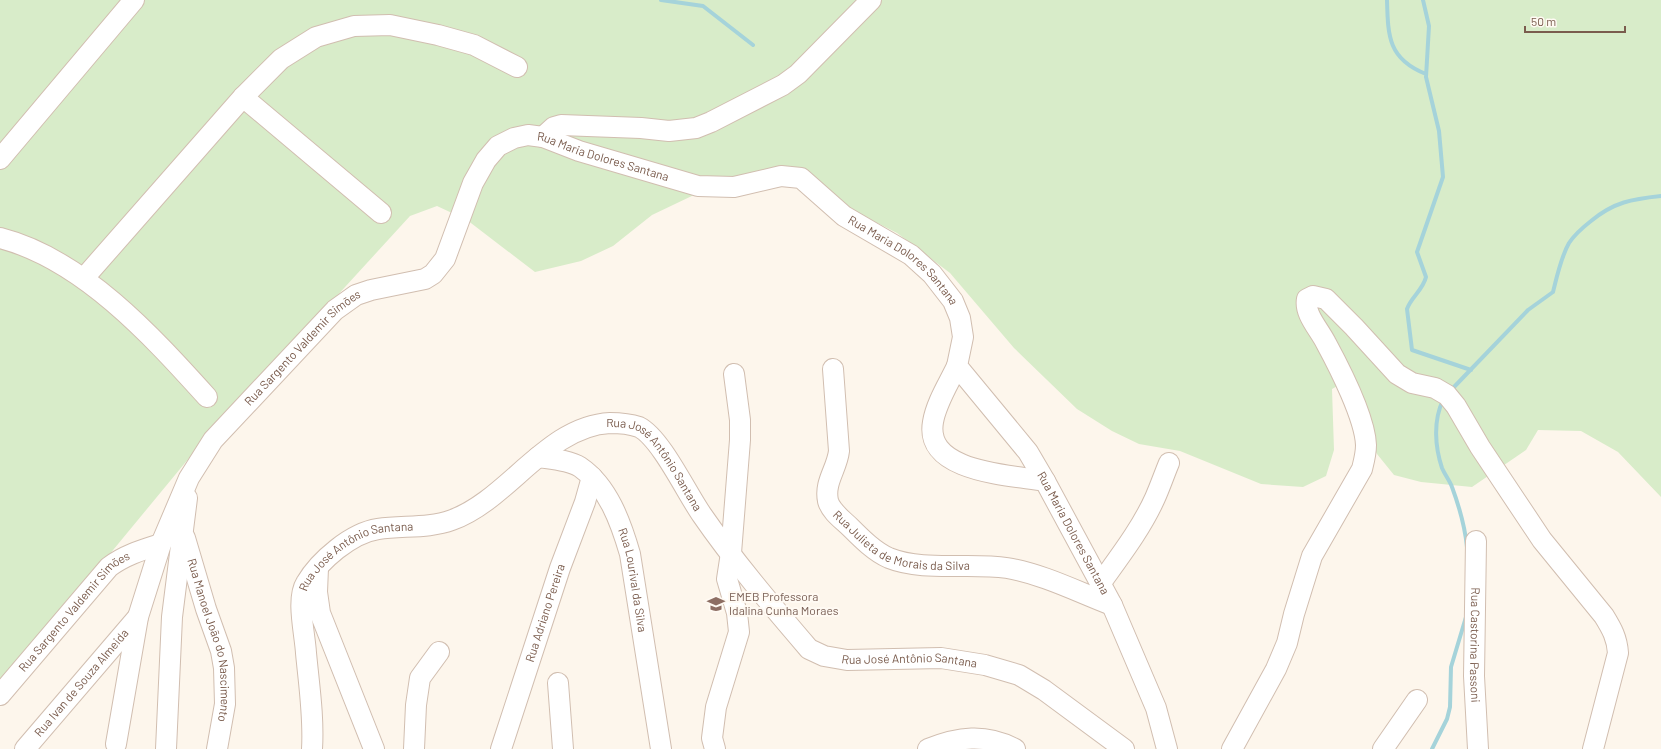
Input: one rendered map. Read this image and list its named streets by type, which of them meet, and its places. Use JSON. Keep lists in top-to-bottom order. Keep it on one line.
{"streets":{"street":["Rua Maria Dolores Santana","Rua Sargento Valdemir Simões","Rua José Antônio Santana","Rua Julieta de Morais da Silva","Rua Lourival da Silva","Rua Adriano Pereira","Rua Manoel João do Nascimento","Rua Castorina Passoni","Rua Ivan de Souza Almeida"]},"crossings":[["Rua Maria Dolores Santana","Rua Sargento Valdemir Simões"],["Rua Maria Dolores Santana","Rua Julieta de Morais da Silva"],["Rua Sargento Valdemir Simões","Rua Manoel João do Nascimento"],["Rua Sargento Valdemir Simões","Rua Ivan de Souza Almeida"],["Rua José Antônio Santana","Rua Lourival da Silva"],["Rua Lourival da Silva","Rua Adriano Pereira"]],"places":{"school or university":["EMEB Professora Idalina Cunha Moraes"]},"scale_bar":"50 m"}
